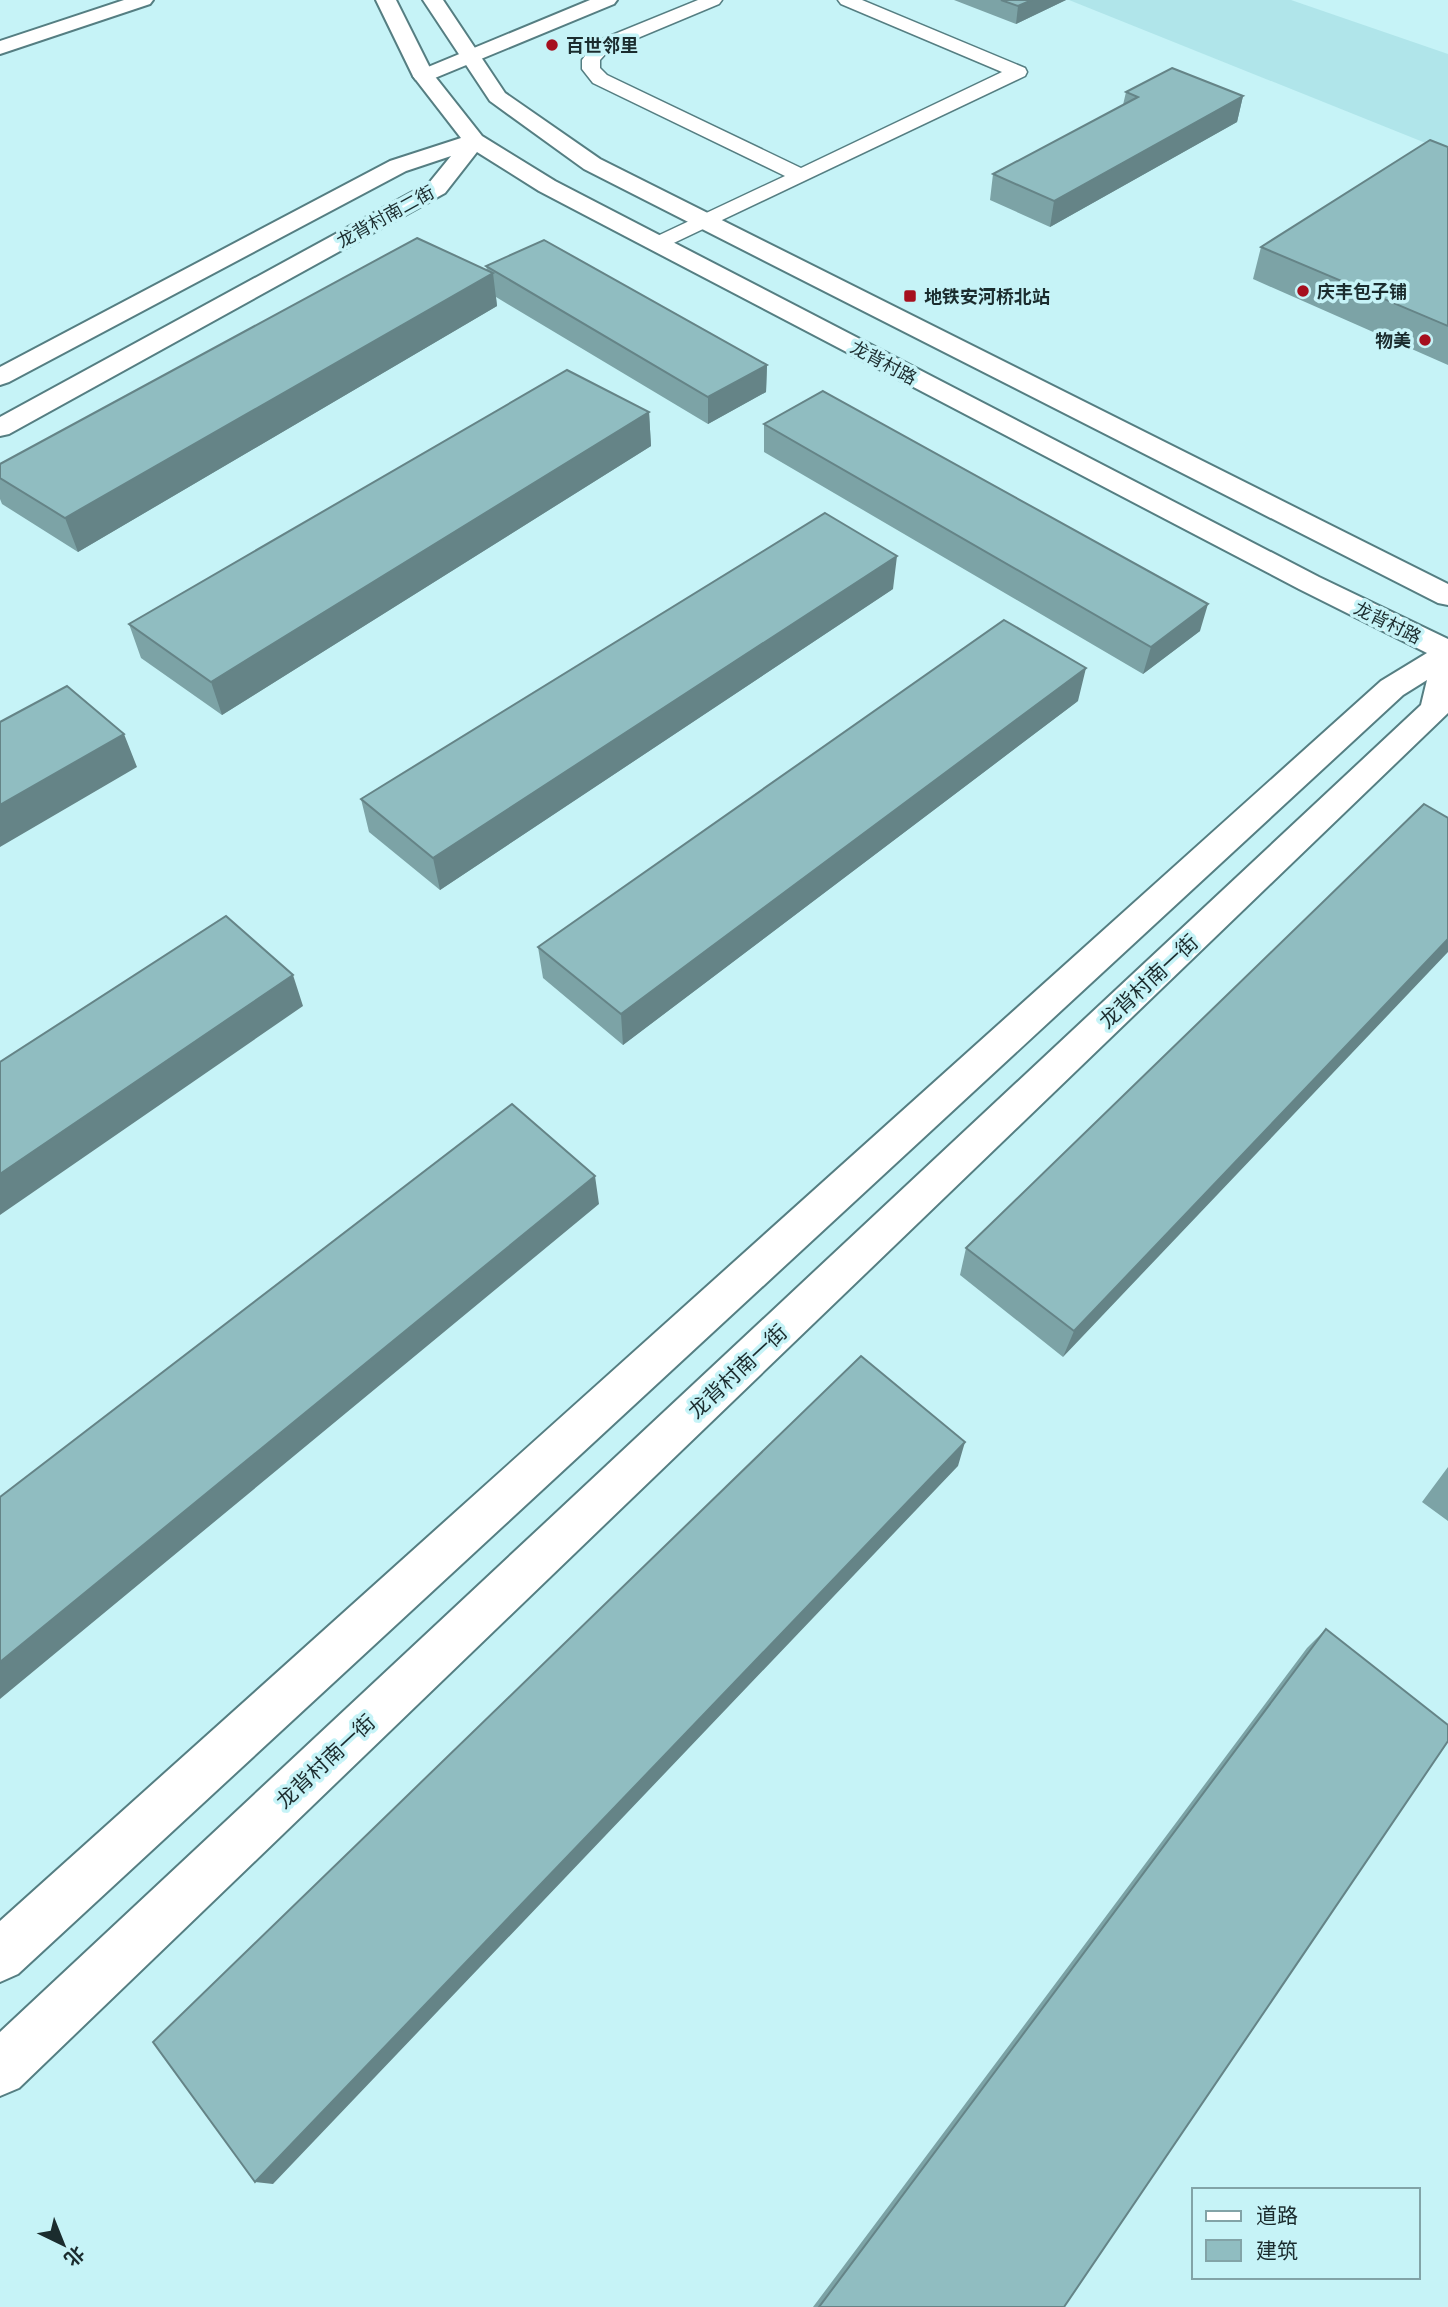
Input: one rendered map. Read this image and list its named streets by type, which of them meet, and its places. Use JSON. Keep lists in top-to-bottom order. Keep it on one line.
{"streets":{"street":["龙背村南二街","龙背村路","龙背村南一街"]},"crossings":[["龙背村南二街","龙背村路"]],"places":{"other":["百世邻里","庆丰包子铺","物美"],"transit":["地铁安河桥北站"]},"legend":["道路","建筑"],"north":"bottom right"}
